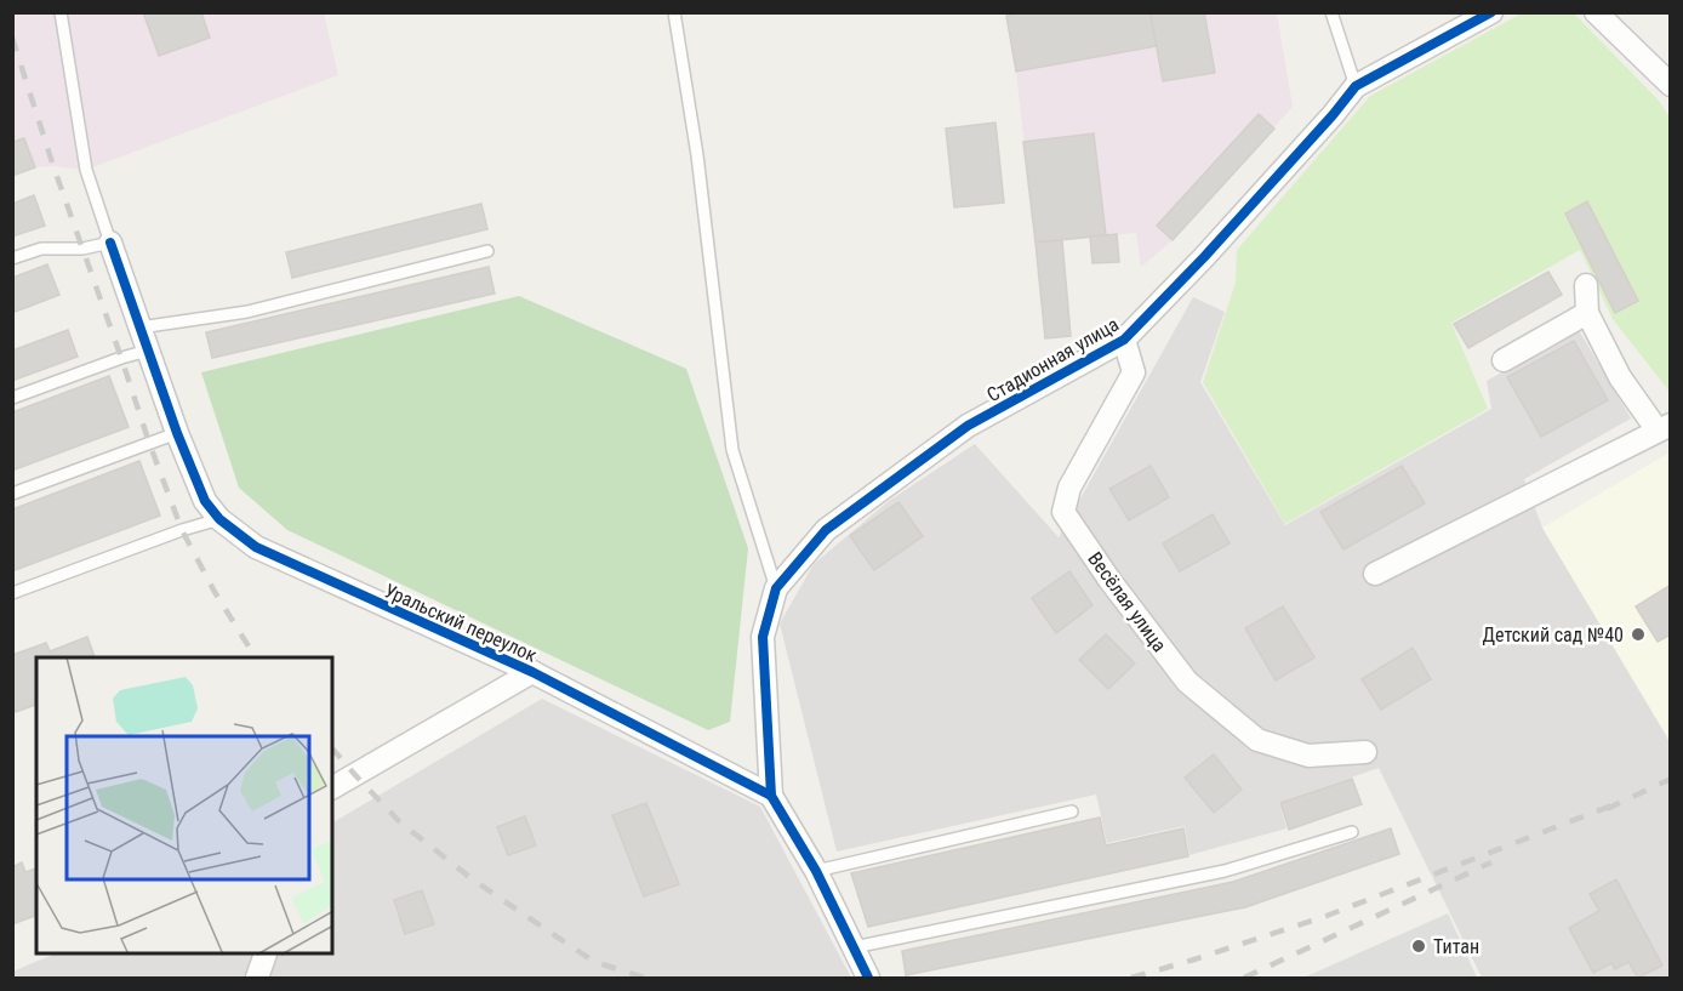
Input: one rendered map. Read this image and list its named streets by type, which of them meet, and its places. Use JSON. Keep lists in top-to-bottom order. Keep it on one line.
{"streets":{"street":["Стадионная улица","Весёлая улица","Уральский переулок"]},"crossings":[["Стадионная улица","Весёлая улица"],["Стадионная улица","Уральский переулок"]],"places":["Детский сад №40","Титан"]}
